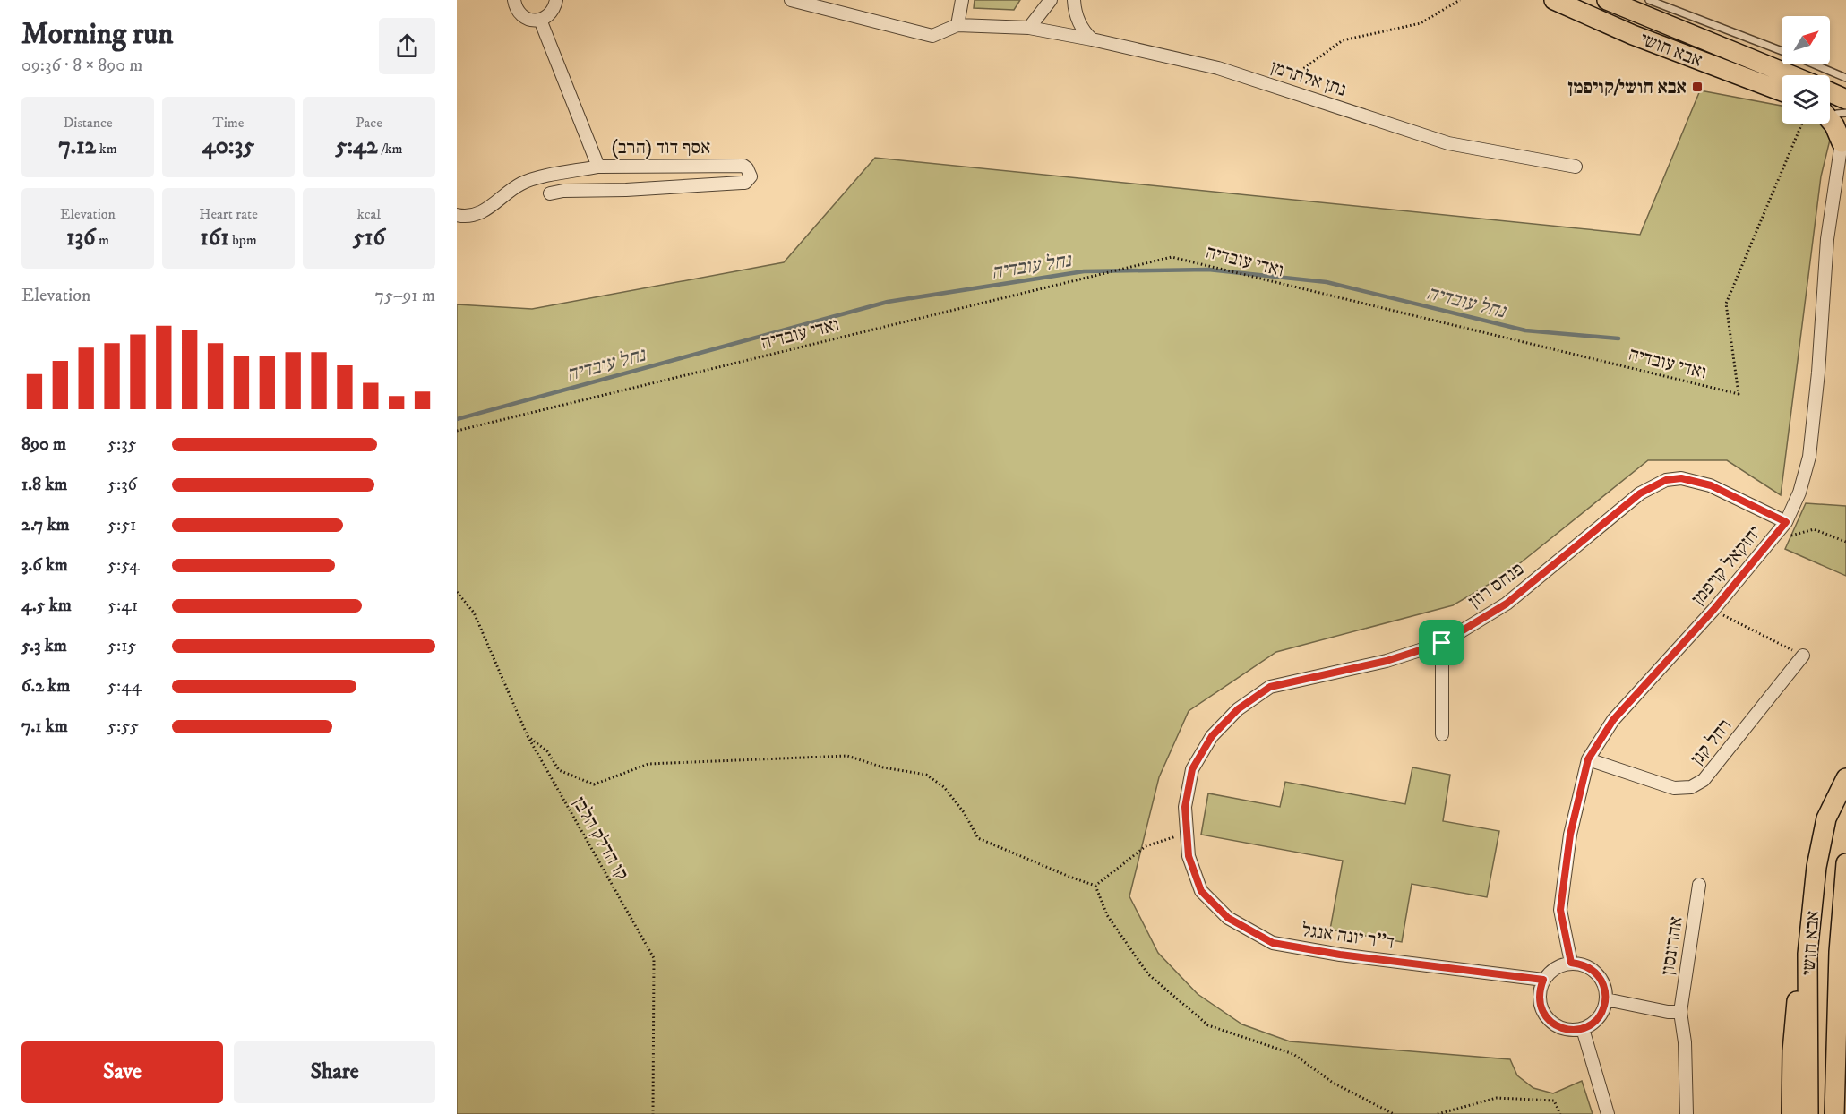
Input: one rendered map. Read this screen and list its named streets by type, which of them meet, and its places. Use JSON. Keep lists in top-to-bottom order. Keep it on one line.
{"streets":{"main road":["אבא חושי"],"street":["נתן אלתרמן","אסף דוד (הרב)","יחזקאל קויפמן","פנחס רוזן","רחל קגן","ד''ר יונה אנגל","אהרונסון"],"path":["ואדי עובדיה","קו הדלק הלבן"]},"crossings":[["יחזקאל קויפמן","פנחס רוזן"],["יחזקאל קויפמן","רחל קגן"],["יחזקאל קויפמן","ד''ר יונה אנגל"],["פנחס רוזן","ד''ר יונה אנגל"]],"water":["נחל עובדיה"],"places":{"transit":["אבא חושי/קויפמן"]},"north":"top right","page":{"heading":["Morning run","09:36 · 8 × 890 m"],"stats":[["Distance","7.12 km"],["Time","40:35"],["Pace","5:42 /km"],["Elevation","136 m"],["Heart rate","161 bpm"],["kcal","516"]],"chart":["Elevation","75–91 m"],"list":[{"name":"890 m","note":"5:35"},{"name":"1.8 km","note":"5:36"},{"name":"2.7 km","note":"5:51"},{"name":"3.6 km","note":"5:54"},{"name":"4.5 km","note":"5:41"},{"name":"5.3 km","note":"5:15"},{"name":"6.2 km","note":"5:44"},{"name":"7.1 km","note":"5:55"}],"buttons":["Save","Share"]}}
